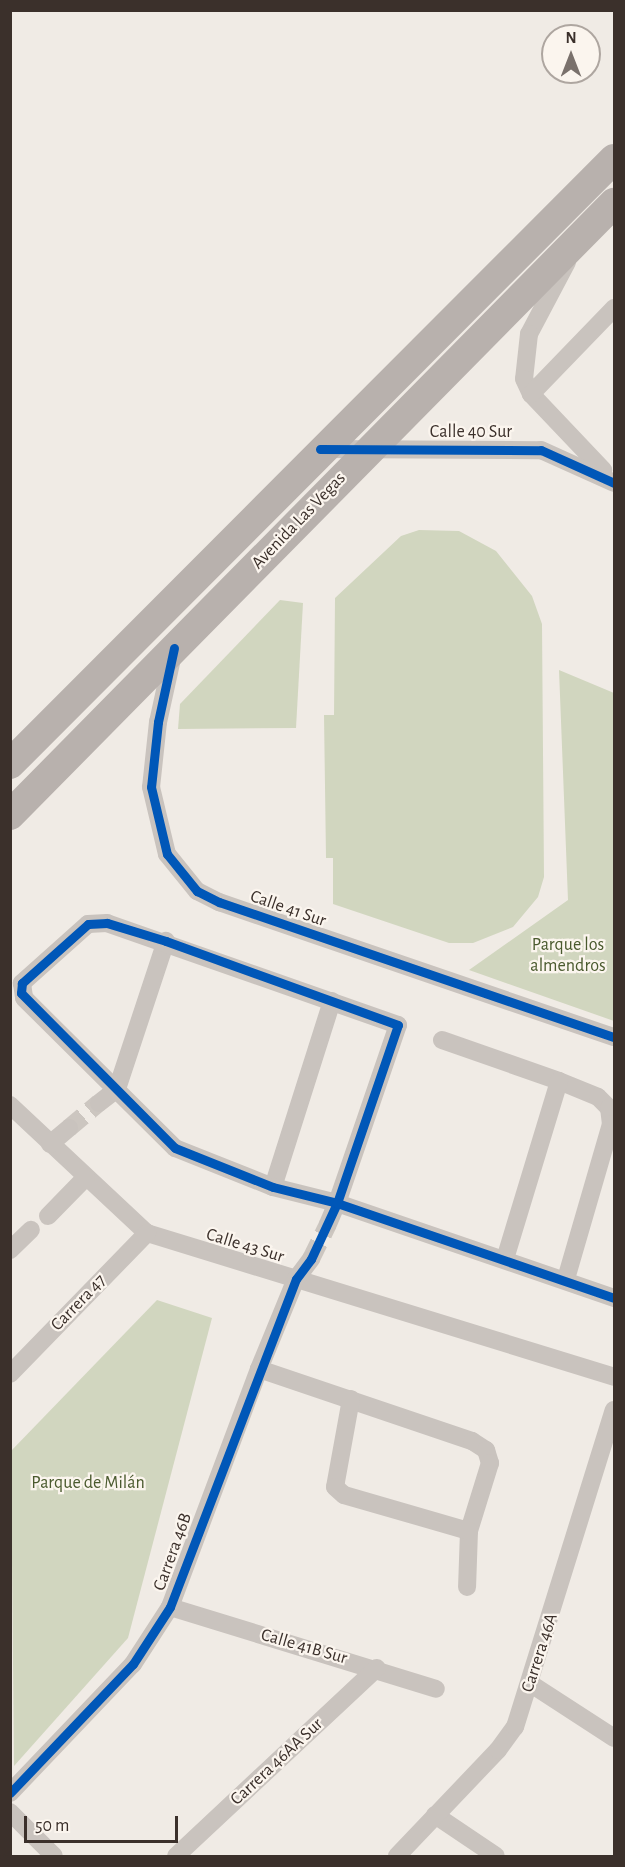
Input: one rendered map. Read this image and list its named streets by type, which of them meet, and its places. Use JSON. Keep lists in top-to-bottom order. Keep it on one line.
{"streets":{"main road":["Avenida Las Vegas"],"street":["Calle 40 Sur","Calle 41 Sur","Calle 43 Sur","Carrera 47","Carrera 46B","Calle 41B Sur","Carrera 46A","Carrera 46AA Sur"]},"crossings":[["Calle 40 Sur","Avenida Las Vegas"],["Avenida Las Vegas","Calle 41 Sur"],["Calle 43 Sur","Carrera 47"],["Calle 43 Sur","Carrera 46B"],["Carrera 46B","Calle 41B Sur"],["Calle 41B Sur","Carrera 46AA Sur"]],"parks":["Parque los almendros","Parque de Milán"],"scale_bar":"50 m","north":"top"}
